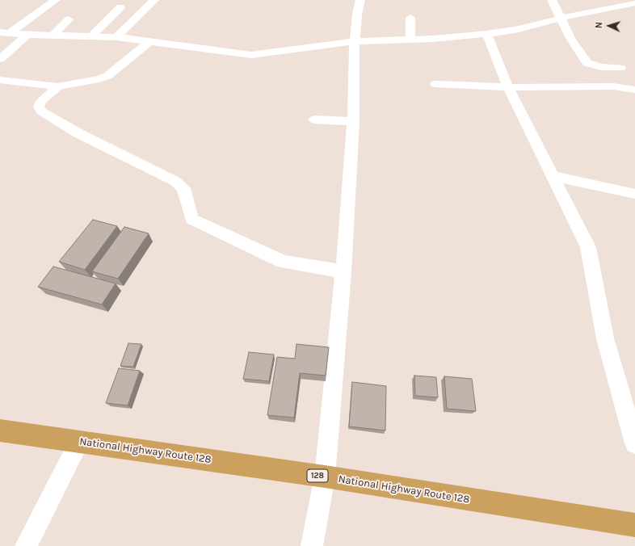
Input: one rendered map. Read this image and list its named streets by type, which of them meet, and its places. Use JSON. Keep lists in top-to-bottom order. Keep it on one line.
{"streets":{"highway":["National Highway Route 128","128"]},"north":"left"}
